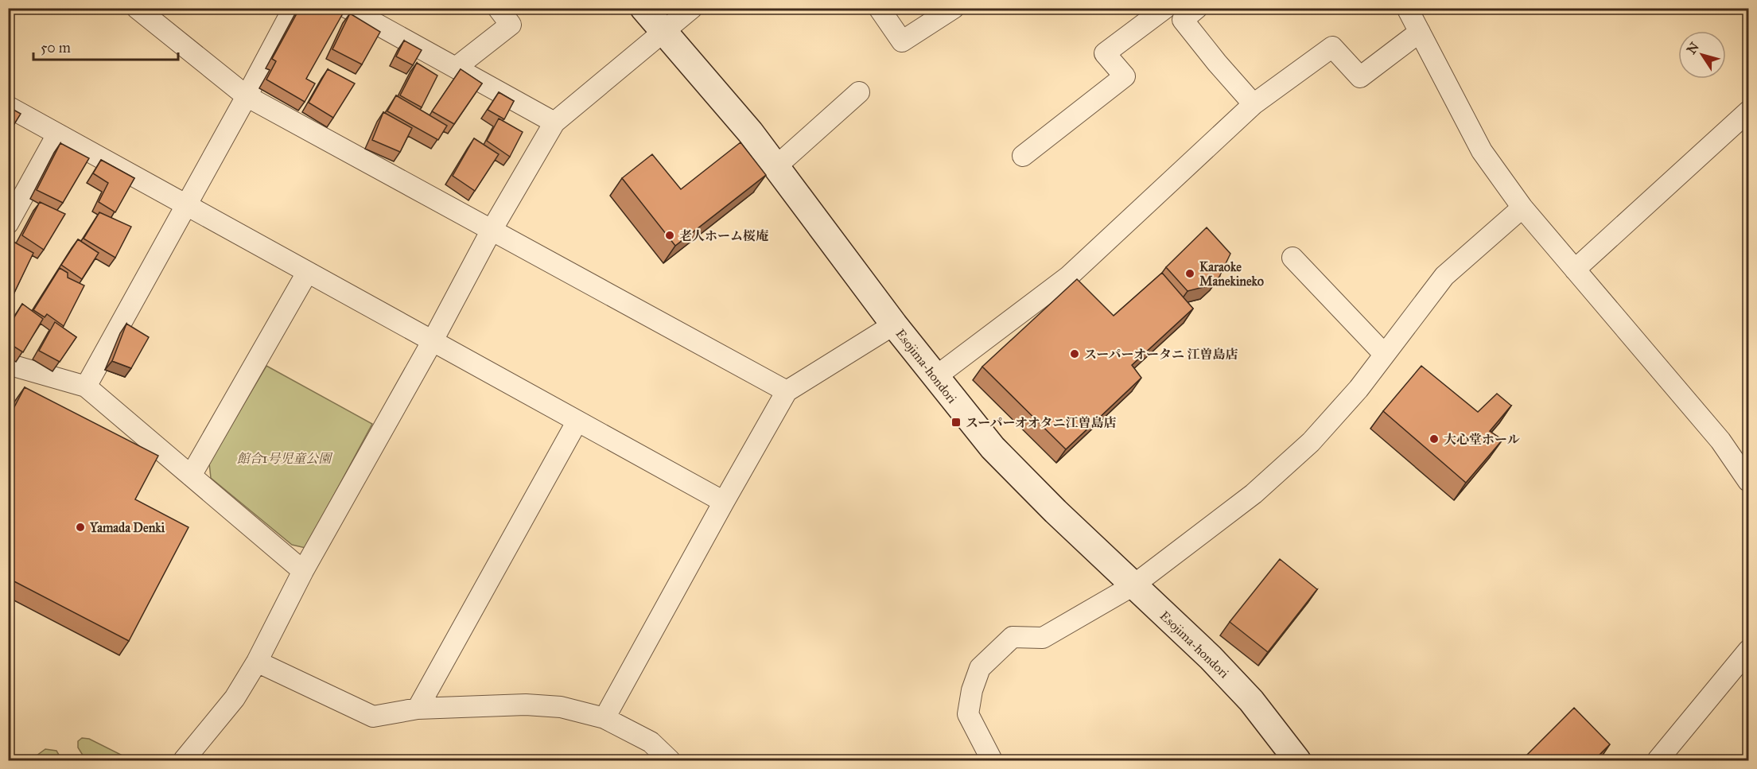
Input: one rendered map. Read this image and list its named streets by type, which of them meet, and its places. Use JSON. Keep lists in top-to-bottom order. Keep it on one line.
{"streets":{"street":["Esojima-hondori"]},"parks":["館合1号児童公園"],"places":{"other":["老人ホーム桜庵","Karaoke Manekineko","スーパーオータニ 江曽島店","大心堂ホール","Yamada Denki"],"transit":["スーパーオオタニ江曽島店"]},"scale_bar":"50 m","north":"top left"}
